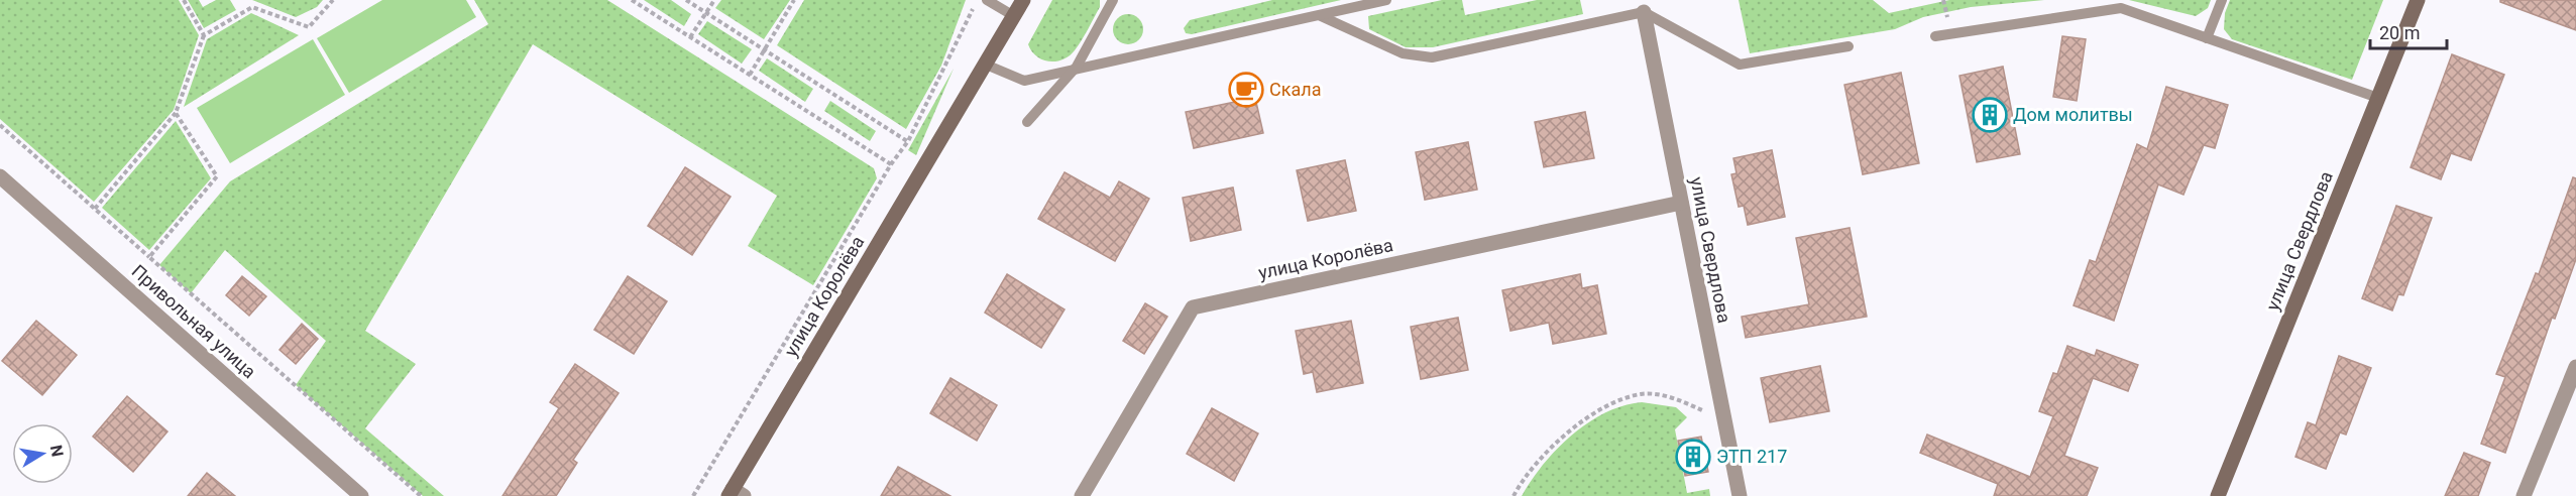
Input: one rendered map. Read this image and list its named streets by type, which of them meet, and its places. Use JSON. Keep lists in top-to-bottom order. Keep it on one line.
{"streets":{"main road":["улица Свердлова","улица Королёва"],"street":["Привольная улица"]},"crossings":[["улица Свердлова","улица Королёва"]],"places":{"cafe":["Скала"],"building":["Дом молитвы","ЭТП 217"]},"scale_bar":"20 m","north":"right"}
